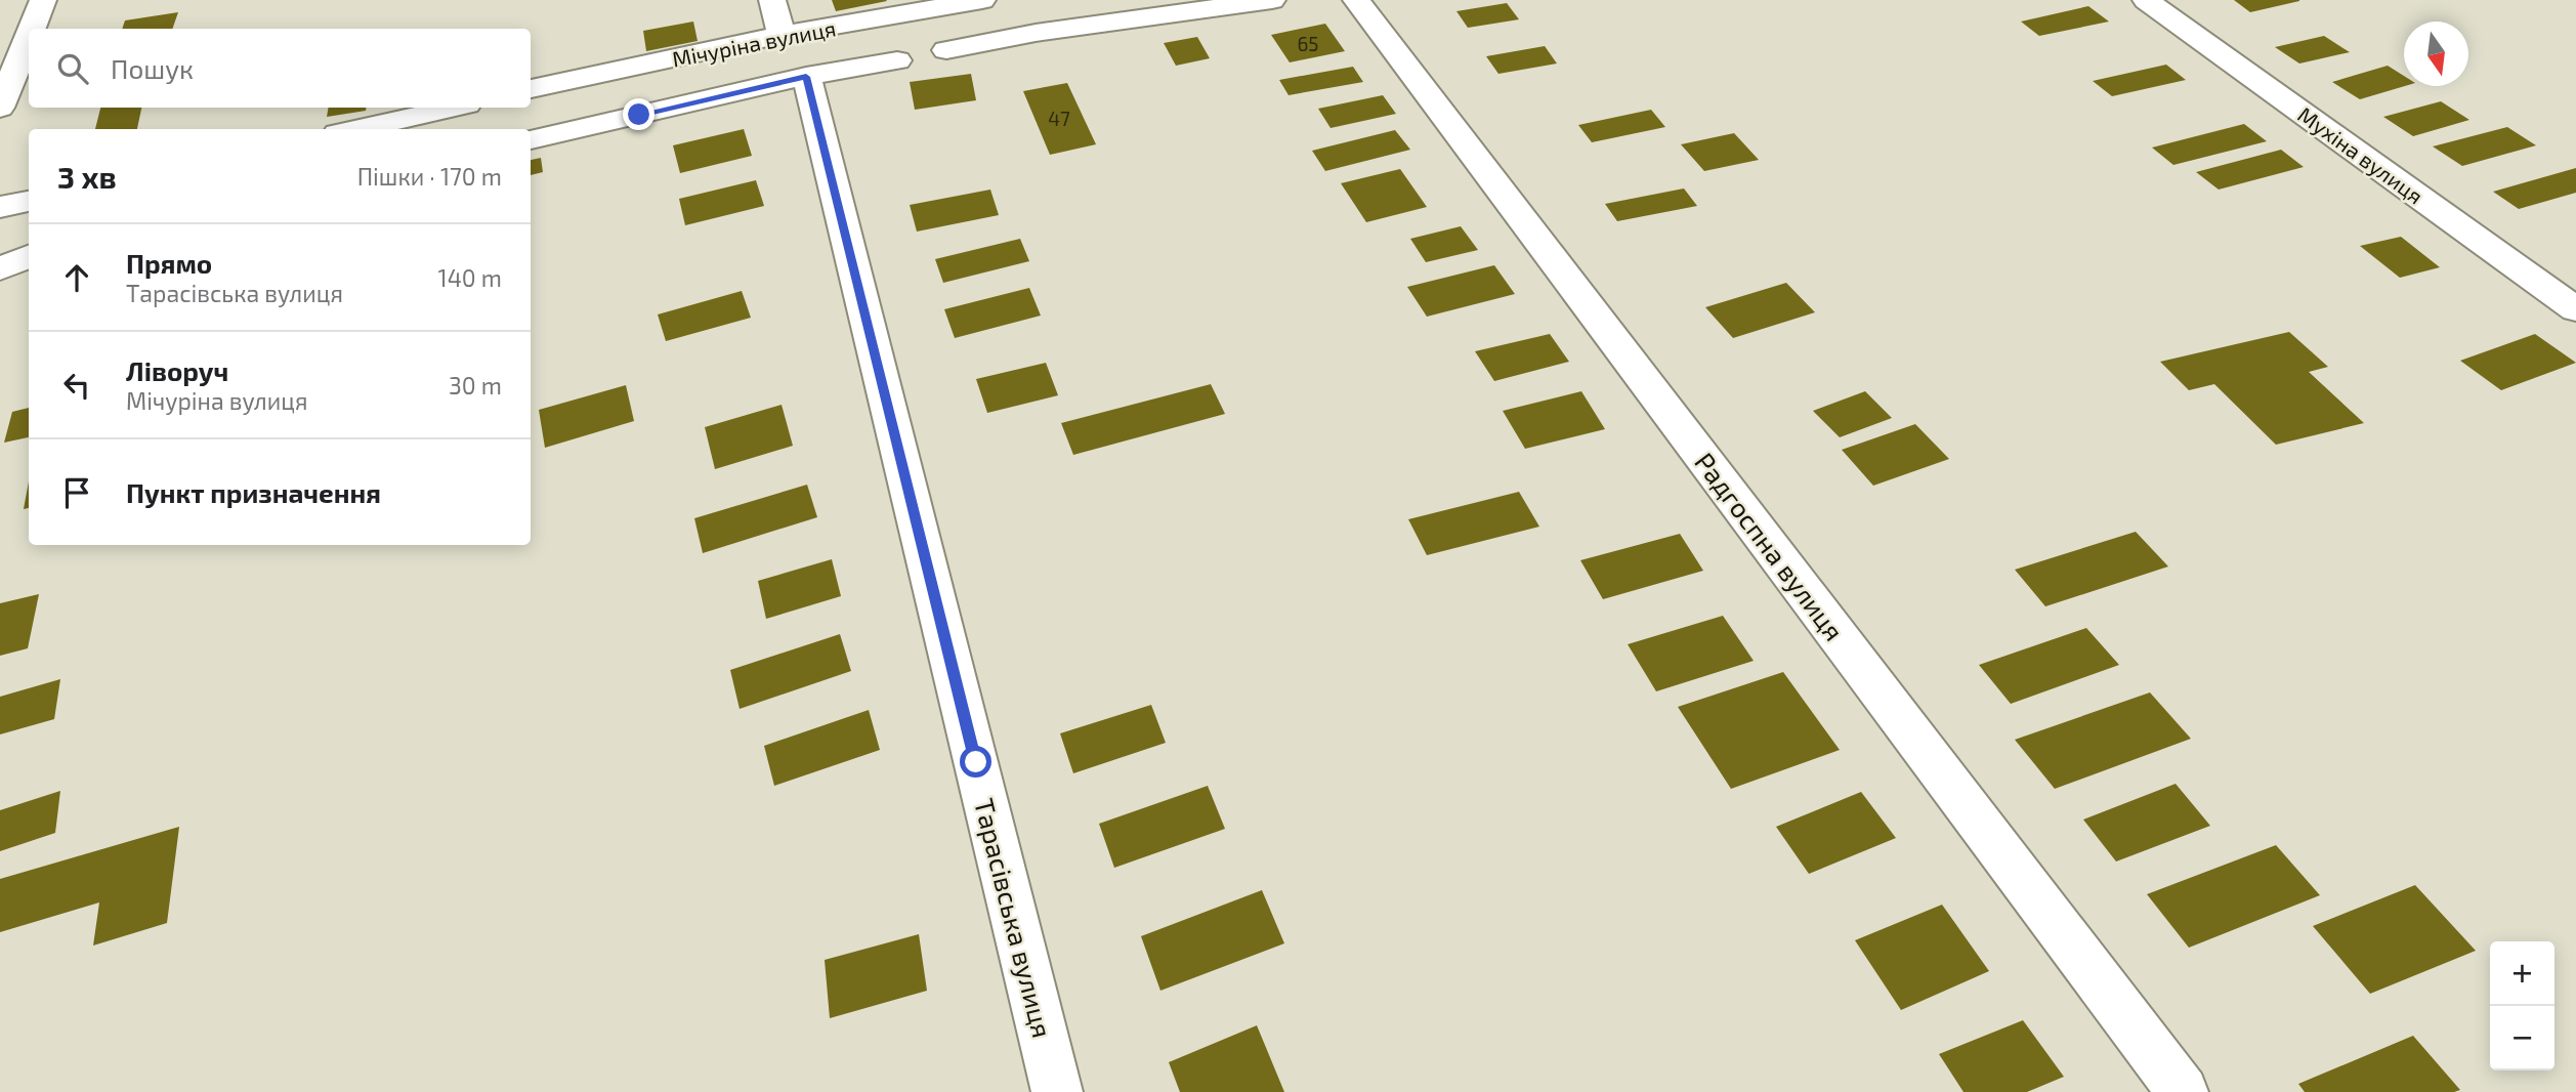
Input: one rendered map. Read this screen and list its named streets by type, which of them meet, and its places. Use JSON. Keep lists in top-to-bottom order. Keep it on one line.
{"streets":{"street":["Мічуріна вулиця","Мухіна вулиця","Радгоспна вулиця","Тарасівська вулиця"]},"crossings":[["Мічуріна вулиця","Тарасівська вулиця"]],"house_numbers":["65","47"],"north":"bottom","page":{"search":"Пошук","heading":["3 хв","Пішки · 170 m"],"list":[["Прямо","Тарасівська вулиця","140 m"],["Ліворуч","Мічуріна вулиця","30 m"],"Пункт призначення"],"map_buttons":["+","−"]}}
